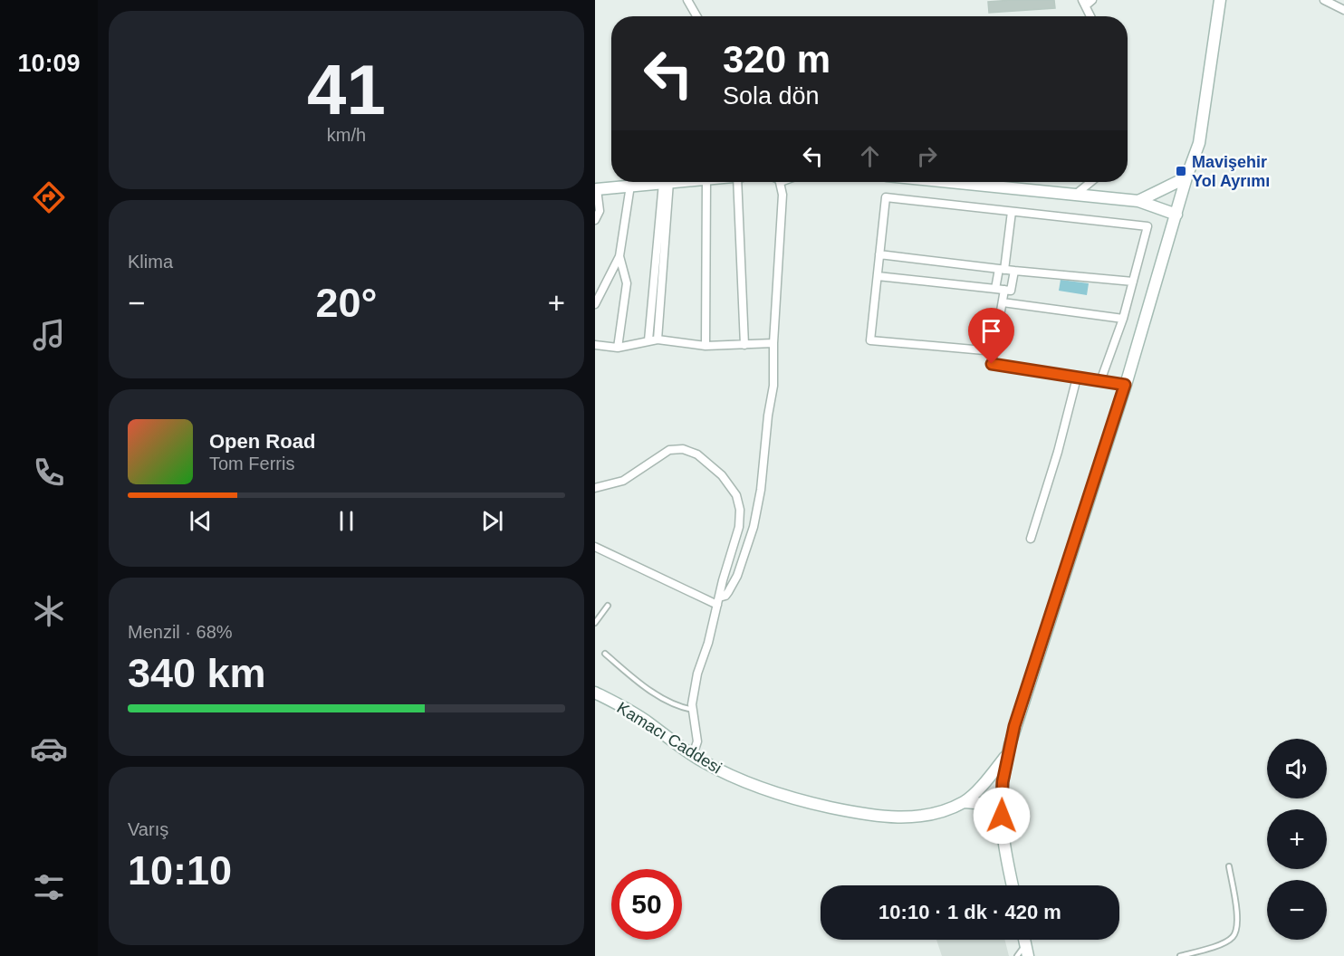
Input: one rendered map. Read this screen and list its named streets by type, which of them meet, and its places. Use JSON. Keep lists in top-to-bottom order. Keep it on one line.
{"streets":{"street":["Kamacı Caddesi"]},"places":{"transit":["Mavişehir Yol Ayrımı"]},"page":{"tabs":"10:09","tile":[["41","km/h"],"Klima",["Menzil · 68%","340 km"],["Varış","10:10"]],"turn":["320 m","Sola dön"],"heat":["−","20°","+"],"song":["Open Road","Tom Ferris"],"map_buttons":["+","−"],"limit":"50","trip":"10:10 · 1 dk · 420 m"}}
